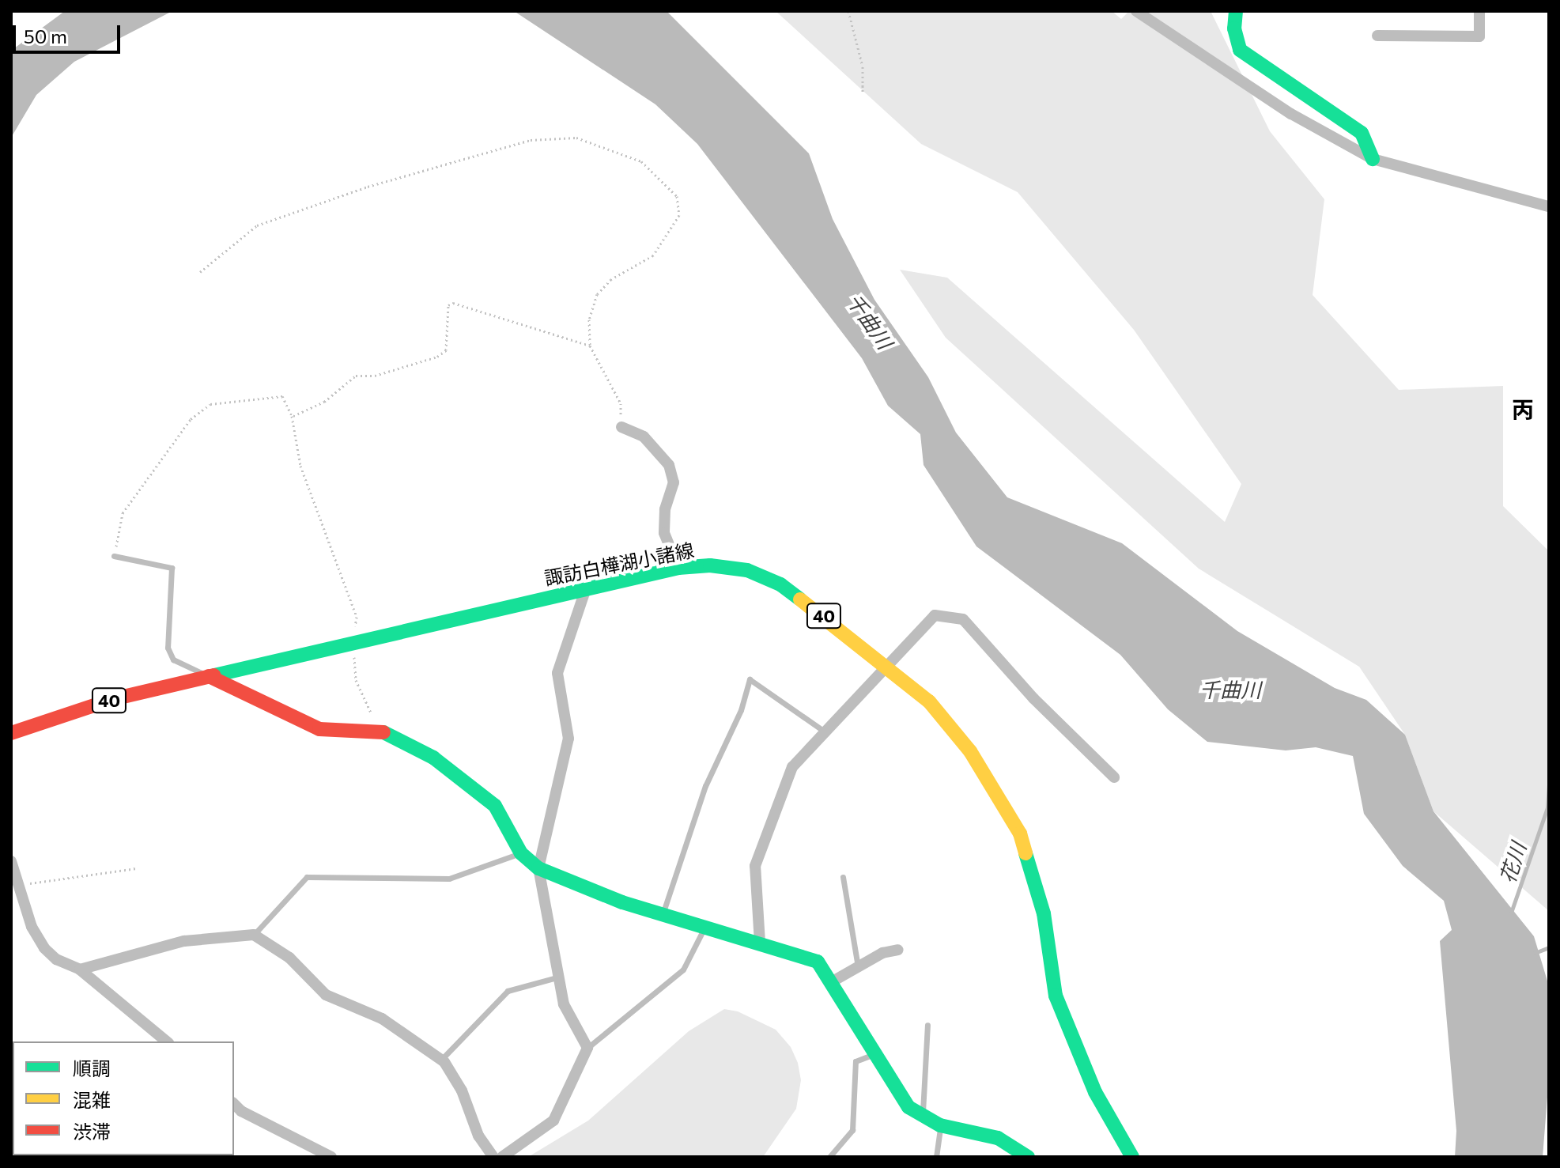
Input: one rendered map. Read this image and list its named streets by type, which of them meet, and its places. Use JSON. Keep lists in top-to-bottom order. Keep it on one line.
{"streets":{"main road":["諏訪白樺湖小諸線","40"]},"districts":["丙"],"water":["千曲川","花川"],"legend":["順調","混雑","渋滞"],"scale_bar":"50 m"}
